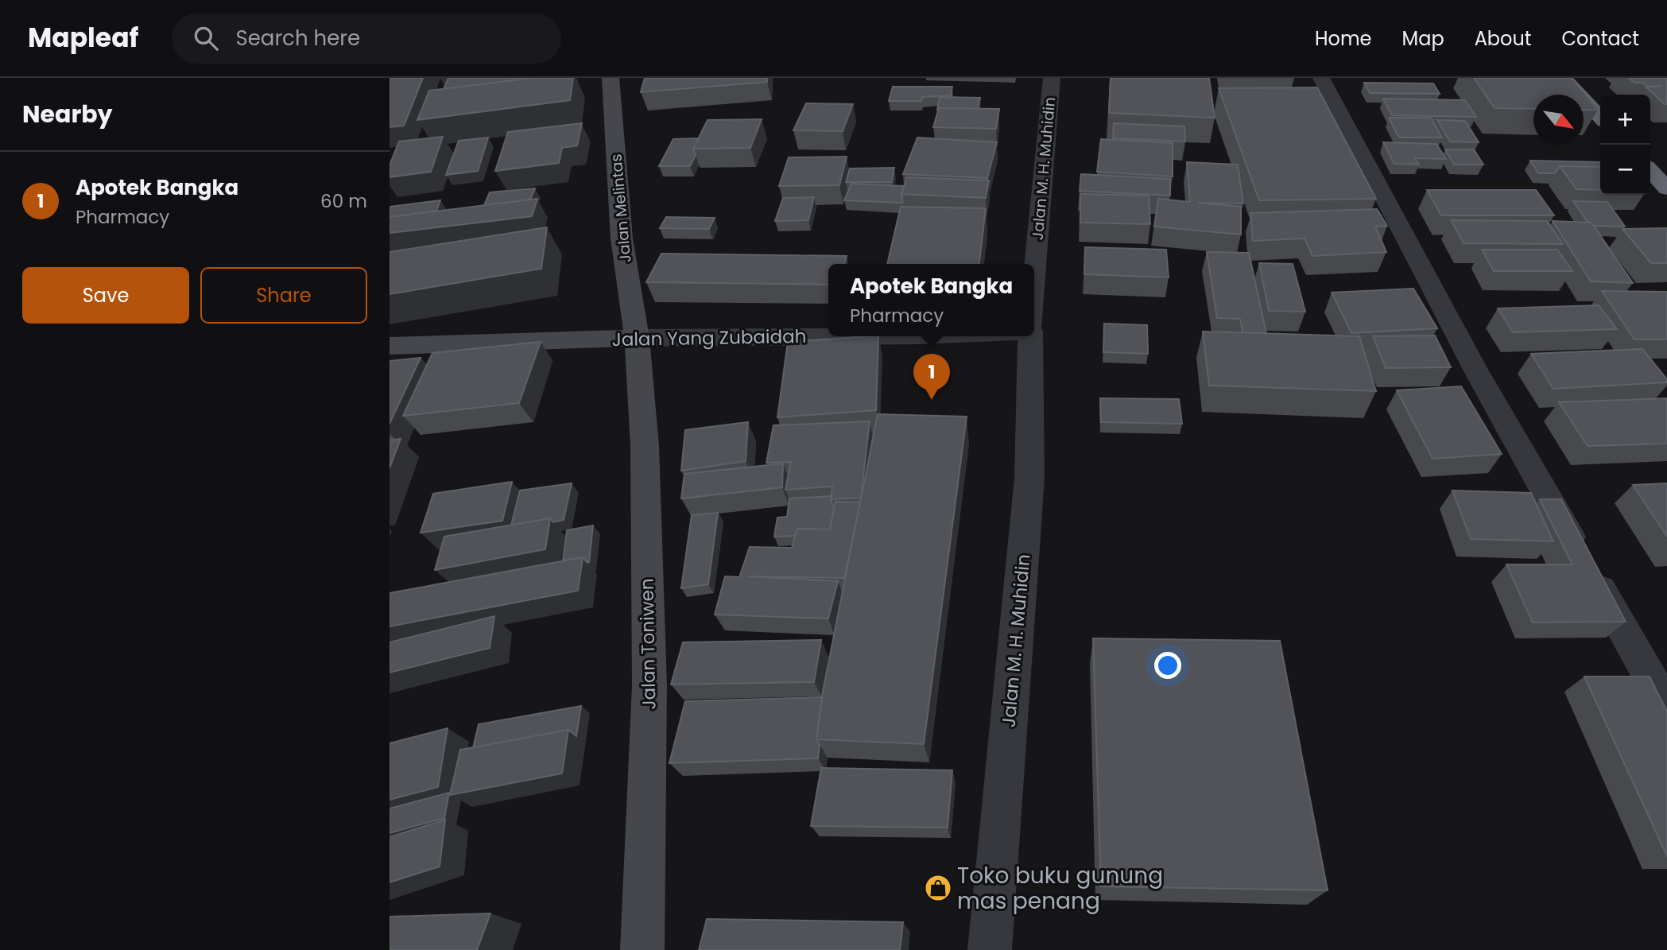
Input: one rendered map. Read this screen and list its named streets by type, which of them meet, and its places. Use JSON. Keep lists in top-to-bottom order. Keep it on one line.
{"streets":{"main road":["Jalan Melintas","Jalan Yang Zubaidah","Jalan Toniwen"],"street":["Jalan M. H. Muhidin"]},"crossings":[["Jalan Melintas","Jalan Yang Zubaidah"],["Jalan Melintas","Jalan Toniwen"],["Jalan Yang Zubaidah","Jalan Toniwen"]],"places":{"shop":["Toko buku gunung mas penang"]},"north":"bottom right","page":{"header":"Mapleaf","search":"Search here","nav":["Home","Map","About","Contact"],"heading":"Nearby","map_buttons":["+","−"],"list":[{"mark":"1","name":"Apotek Bangka","note":"Pharmacy","value":"60 m"}],"buttons":["Save","Share"],"popup":["Apotek Bangka","Pharmacy"],"pins":"1"}}
